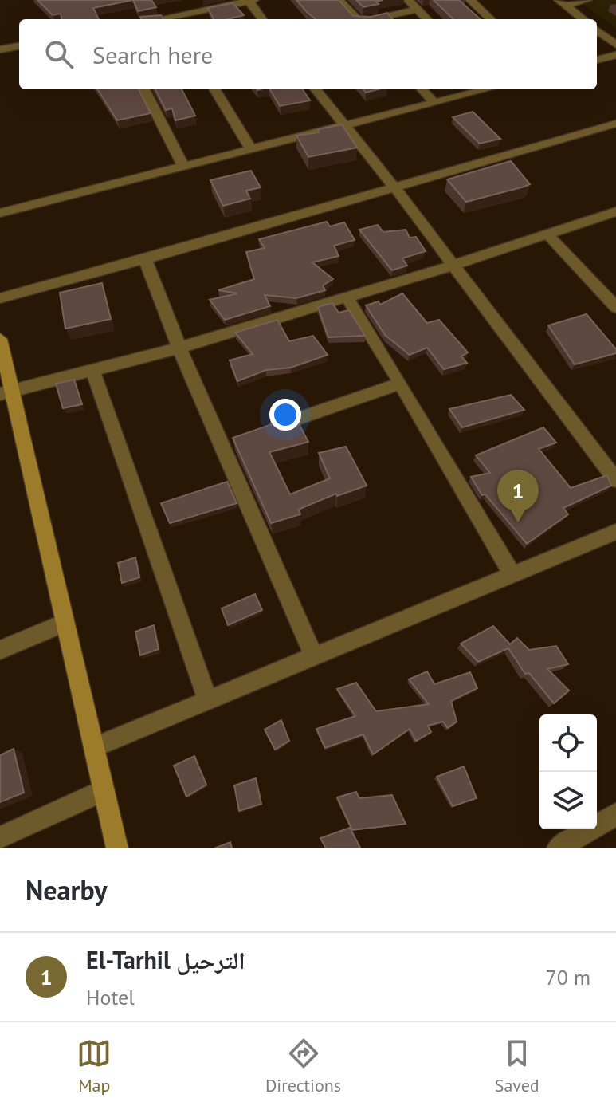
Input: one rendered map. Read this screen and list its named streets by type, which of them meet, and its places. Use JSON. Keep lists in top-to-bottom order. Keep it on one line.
{"page":{"search":"Search here","pins":"1","heading":"Nearby","list":[{"mark":"1","name":"El-Tarhil الترحيل","note":"Hotel","value":"70 m"}],"nav":["Map","Directions","Saved"]}}
